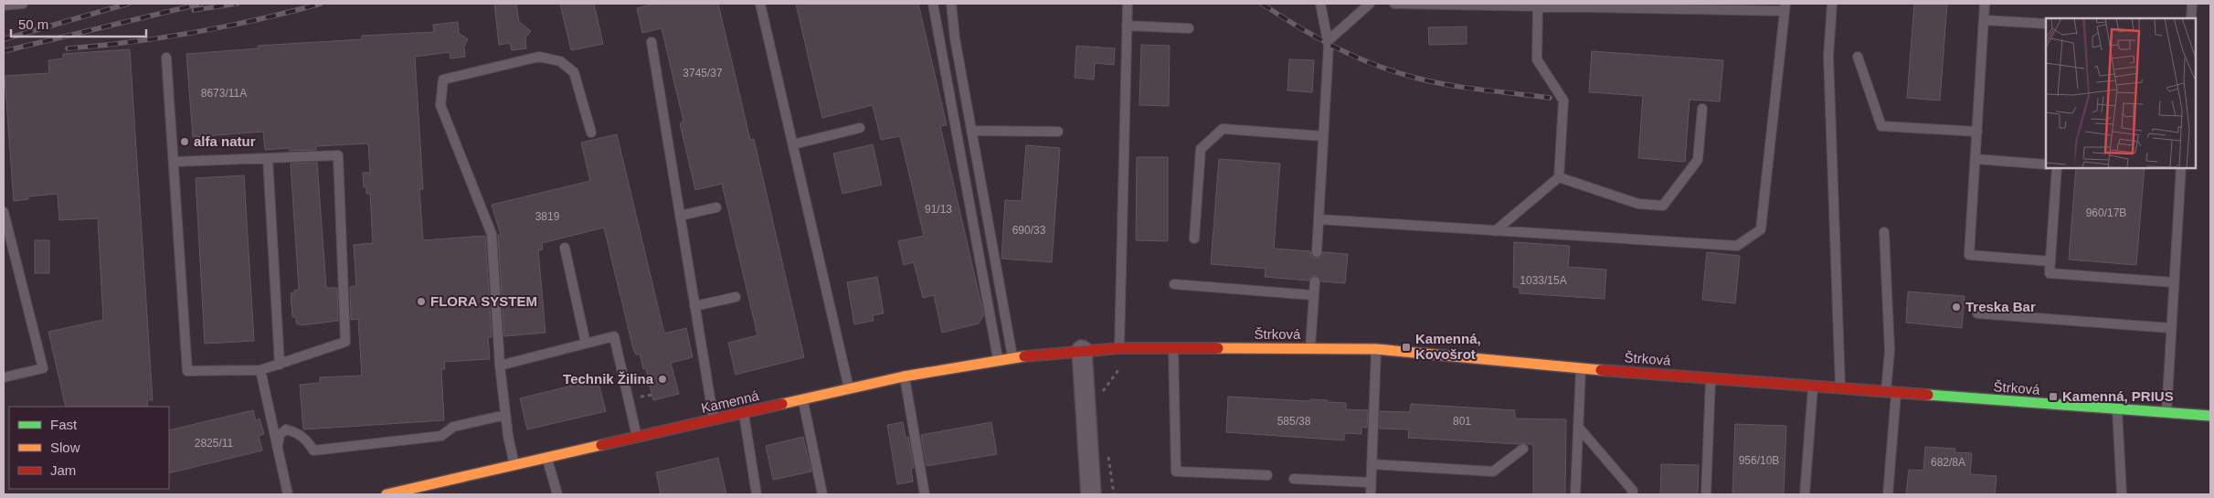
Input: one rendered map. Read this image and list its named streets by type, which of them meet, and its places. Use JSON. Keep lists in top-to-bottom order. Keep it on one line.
{"streets":{"street":["Štrková","Kamenná"]},"crossings":[["Štrková","Kamenná"]],"places":{"other":["alfa natur","FLORA SYSTEM","Treska Bar","Technik Žilina"],"transit":["Kamenná, Kovošrot","Kamenná, PRIUS"]},"house_numbers":["3745/37","8673/11A","91/13","960/17B","3819","690/33","1033/15A","585/38","801","2825/11","956/10B","682/8A"],"legend":["Fast","Slow","Jam"],"scale_bar":"50 m"}
